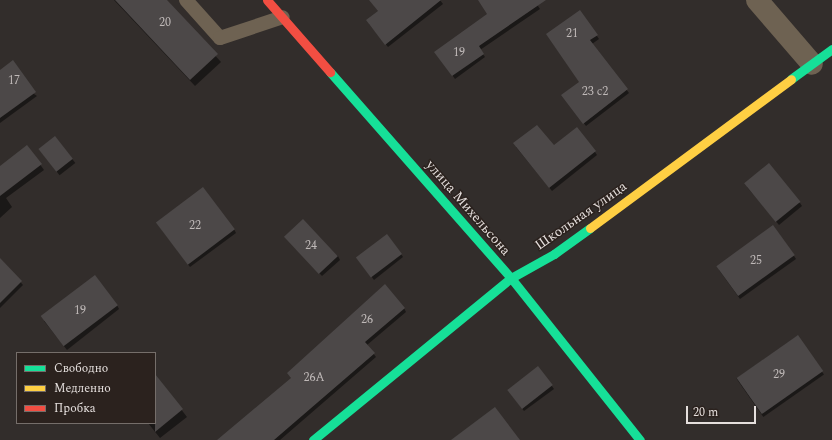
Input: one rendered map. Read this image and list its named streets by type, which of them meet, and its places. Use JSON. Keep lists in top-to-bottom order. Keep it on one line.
{"streets":{"street":["улица Михельсона","Школьная улица"]},"crossings":[["улица Михельсона","Школьная улица"]],"house_numbers":["20","21","19","17","23 с2","22","24","25","19","26","29","26А"],"legend":["Свободно","Медленно","Пробка"],"scale_bar":"20 m"}
